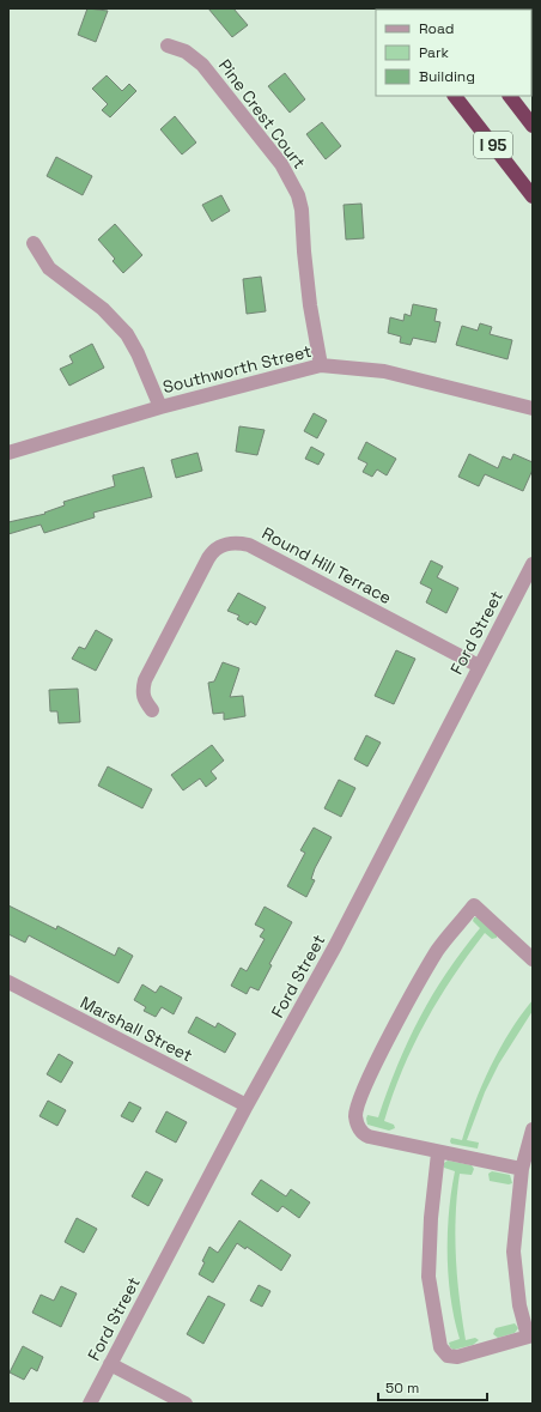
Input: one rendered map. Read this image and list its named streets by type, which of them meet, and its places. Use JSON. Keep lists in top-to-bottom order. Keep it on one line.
{"streets":{"highway":["I 95"],"street":["Pine Crest Court","Southworth Street","Round Hill Terrace","Ford Street","Marshall Street"]},"crossings":[["Pine Crest Court","Southworth Street"],["Round Hill Terrace","Ford Street"],["Ford Street","Marshall Street"]],"legend":["Road","Park","Building"],"scale_bar":"50 m"}
